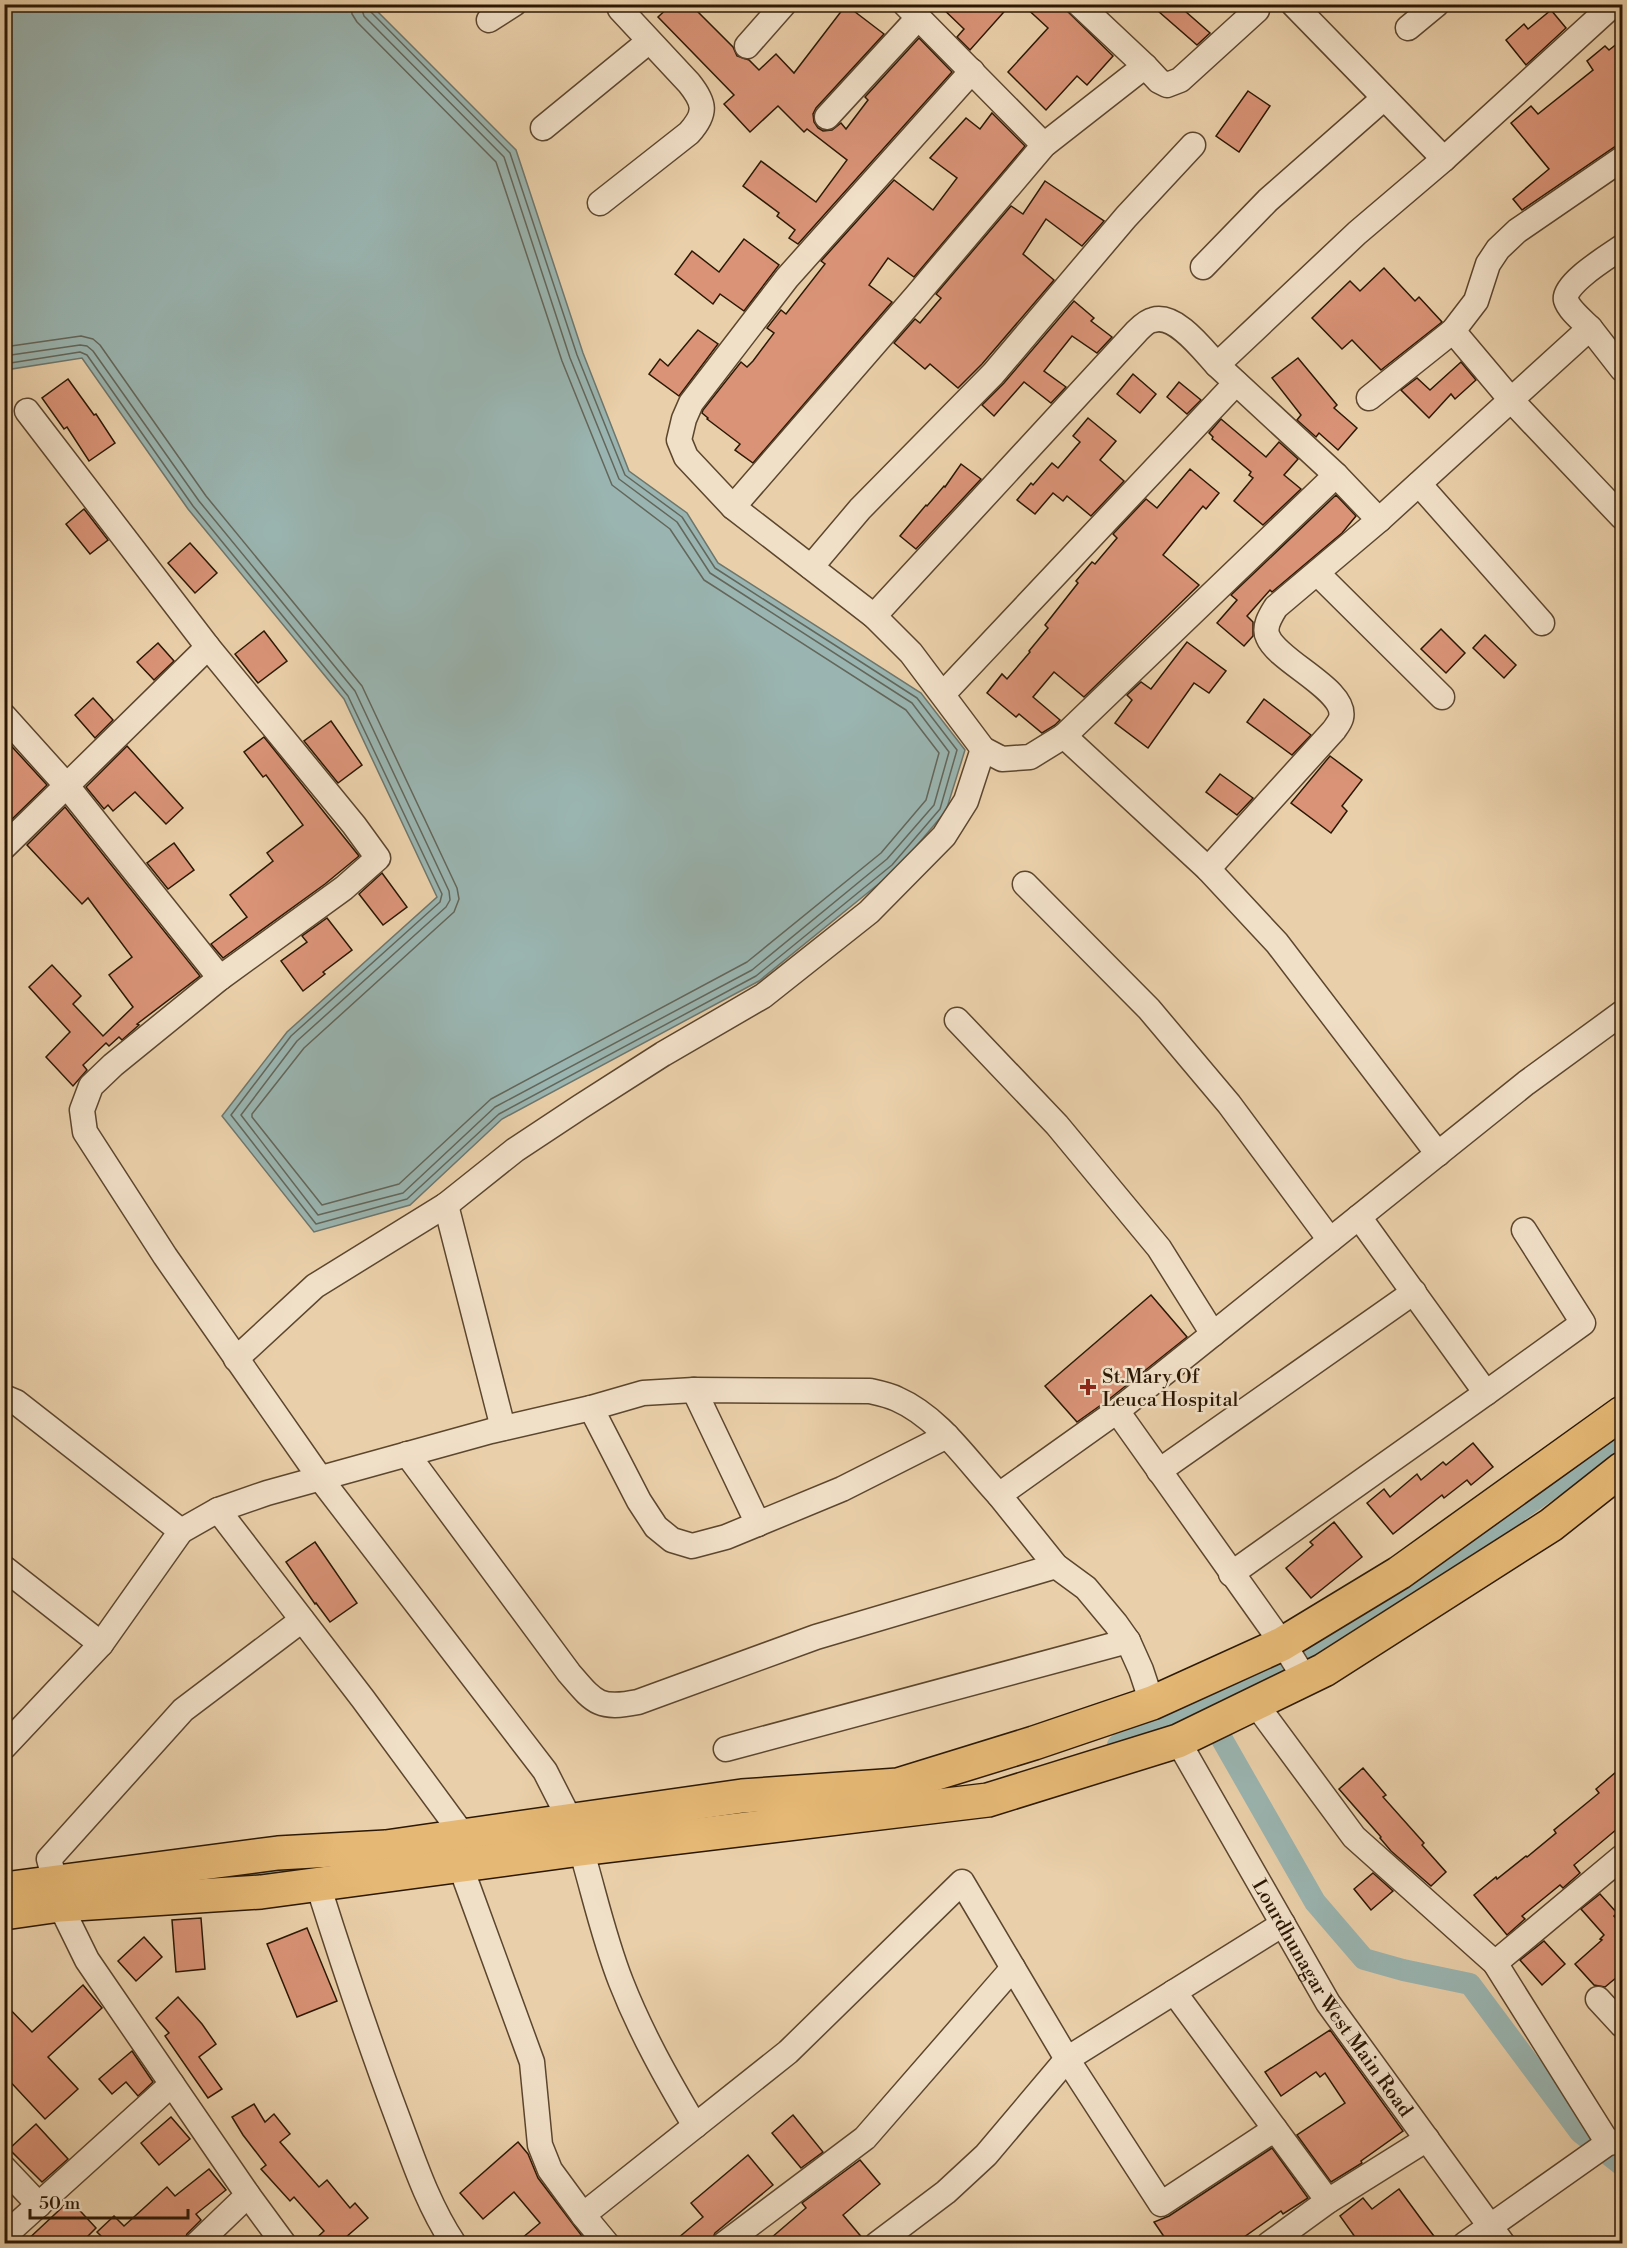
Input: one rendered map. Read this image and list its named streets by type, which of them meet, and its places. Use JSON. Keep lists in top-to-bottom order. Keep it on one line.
{"streets":{"street":["Lourdhunagar West Main Road"]},"places":{"health":["St.Mary Of Leuca Hospital"]},"scale_bar":"50 m"}
